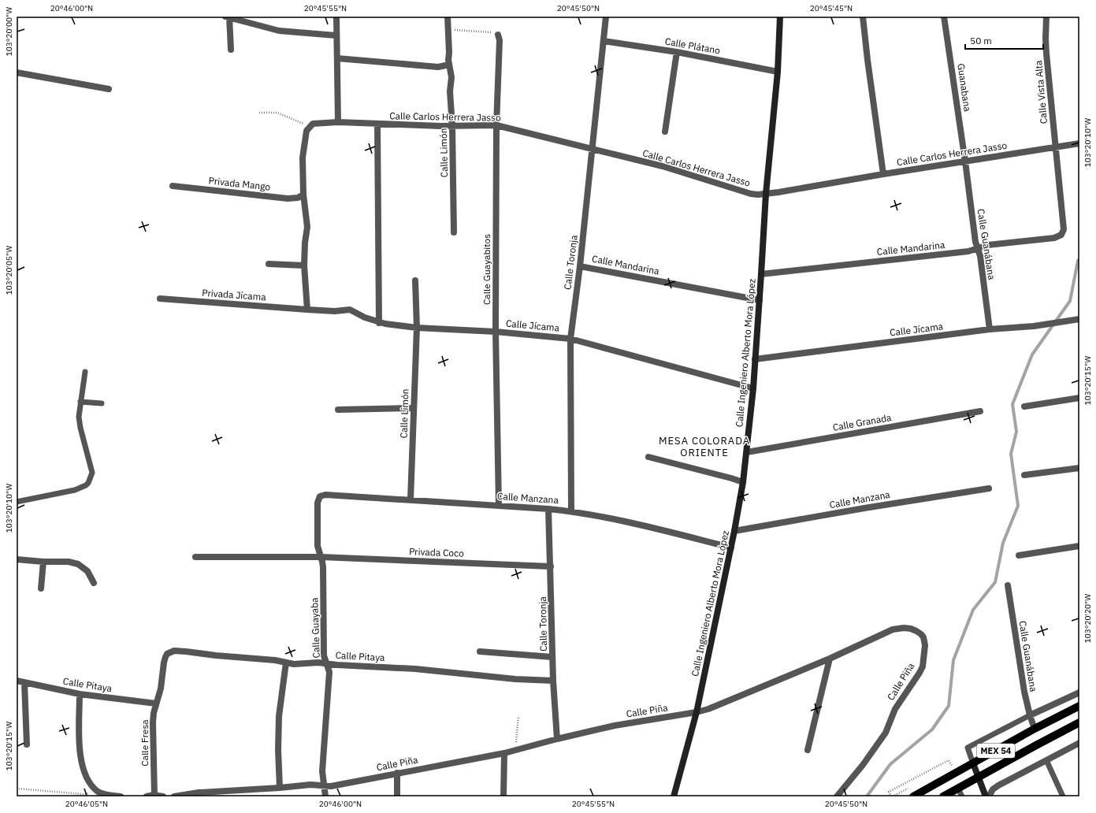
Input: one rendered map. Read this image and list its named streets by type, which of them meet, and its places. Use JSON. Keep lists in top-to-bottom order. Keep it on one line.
{"streets":{"main road":["MEX 54"],"street":["Calle Plátano","Guanabana","Calle Vista Alta","Calle Carlos Herrera Jasso","Calle Limón","Privada Mango","Calle Guanábana","Calle Mandarina","Calle Toronja","Calle Guayabitos","Privada Jícama","Calle Jícama","Calle Ingeniero Alberto Mora López","Calle Granada","Calle Manzana","Privada Coco","Calle Guayaba","Calle Pitaya","Calle Piña","Calle Fresa"]},"crossings":[["Calle Plátano","Calle Toronja"],["Calle Plátano","Calle Ingeniero Alberto Mora López"],["Guanabana","Calle Carlos Herrera Jasso"],["Guanabana","Calle Guanábana"],["Calle Vista Alta","Calle Carlos Herrera Jasso"],["Calle Vista Alta","Calle Mandarina"],["Calle Carlos Herrera Jasso","Calle Limón"],["Calle Carlos Herrera Jasso","Calle Guanábana"],["Calle Carlos Herrera Jasso","Calle Toronja"],["Calle Carlos Herrera Jasso","Calle Guayabitos"],["Calle Carlos Herrera Jasso","Calle Ingeniero Alberto Mora López"],["Calle Limón","Calle Jícama"],["Calle Limón","Calle Manzana"],["Calle Guanábana","Calle Mandarina"],["Calle Guanábana","Calle Jícama"],["Calle Guanábana","MEX 54"],["Calle Mandarina","Calle Toronja"],["Calle Mandarina","Calle Ingeniero Alberto Mora López"],["Calle Toronja","Calle Jícama"],["Calle Toronja","Calle Manzana"],["Calle Toronja","Privada Coco"],["Calle Toronja","Calle Pitaya"],["Calle Toronja","Calle Piña"],["Calle Guayabitos","Calle Jícama"],["Calle Guayabitos","Calle Manzana"],["Privada Jícama","Calle Jícama"],["Calle Jícama","Calle Ingeniero Alberto Mora López"],["Calle Ingeniero Alberto Mora López","Calle Granada"],["Calle Ingeniero Alberto Mora López","Calle Manzana"],["Calle Ingeniero Alberto Mora López","Calle Piña"],["Calle Manzana","Calle Guayaba"],["Privada Coco","Calle Guayaba"],["Calle Guayaba","Calle Pitaya"],["Calle Guayaba","Calle Piña"],["Calle Pitaya","Calle Fresa"]],"districts":["MESA COLORADA ORIENTE"],"scale_bar":"50 m","coordinates":["20°46'00\"N","20°45'55\"N","20°45'50\"N","20°45'45\"N","103°20'00\"W","103°20'10\"W","103°20'05\"W","103°20'15\"W","103°20'20\"W","20°46'05\"N"]}
